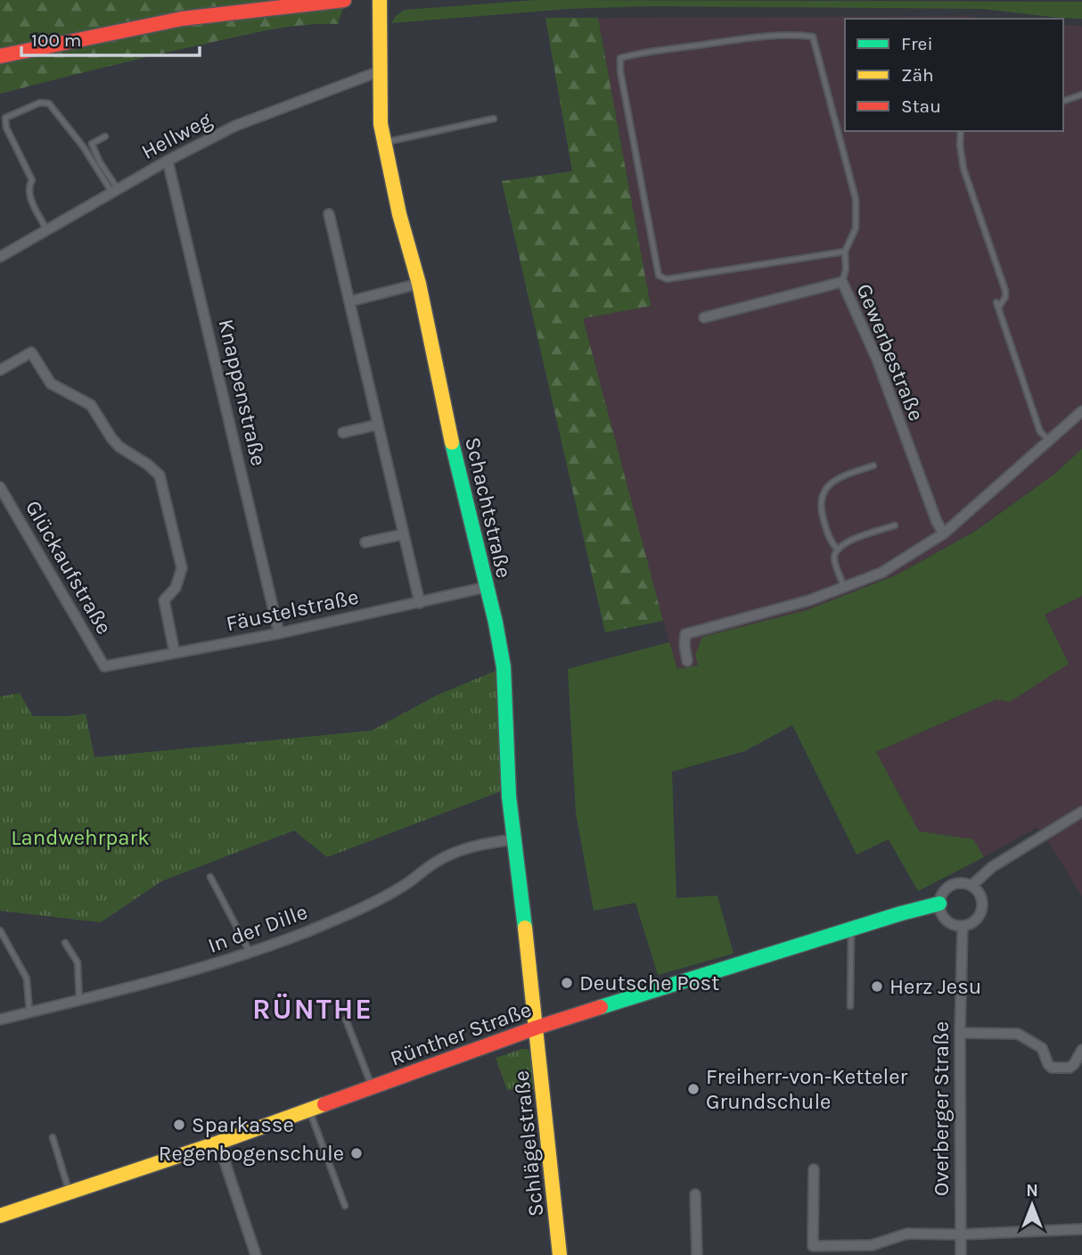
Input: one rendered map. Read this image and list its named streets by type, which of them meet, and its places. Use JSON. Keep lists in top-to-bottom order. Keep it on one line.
{"streets":{"street":["Hellweg","Gewerbestraße","Knappenstraße","Schachtstraße","Glückaufstraße","Fäustelstraße","In der Dille","Rünther Straße","Overberger Straße","Schlägelstraße"]},"crossings":[["Hellweg","Knappenstraße"],["Hellweg","Schachtstraße"],["Knappenstraße","Fäustelstraße"],["Schachtstraße","Fäustelstraße"],["Schachtstraße","In der Dille"],["Schachtstraße","Rünther Straße"],["Schachtstraße","Schlägelstraße"],["Glückaufstraße","Fäustelstraße"],["Rünther Straße","Overberger Straße"],["Rünther Straße","Schlägelstraße"]],"districts":["RÜNTHE"],"parks":["Landwehrpark"],"places":["Deutsche Post","Herz Jesu","Freiherr-von-Ketteler Grundschule","Sparkasse","Regenbogenschule"],"legend":["Frei","Zäh","Stau"],"scale_bar":"100 m","north":"top"}
